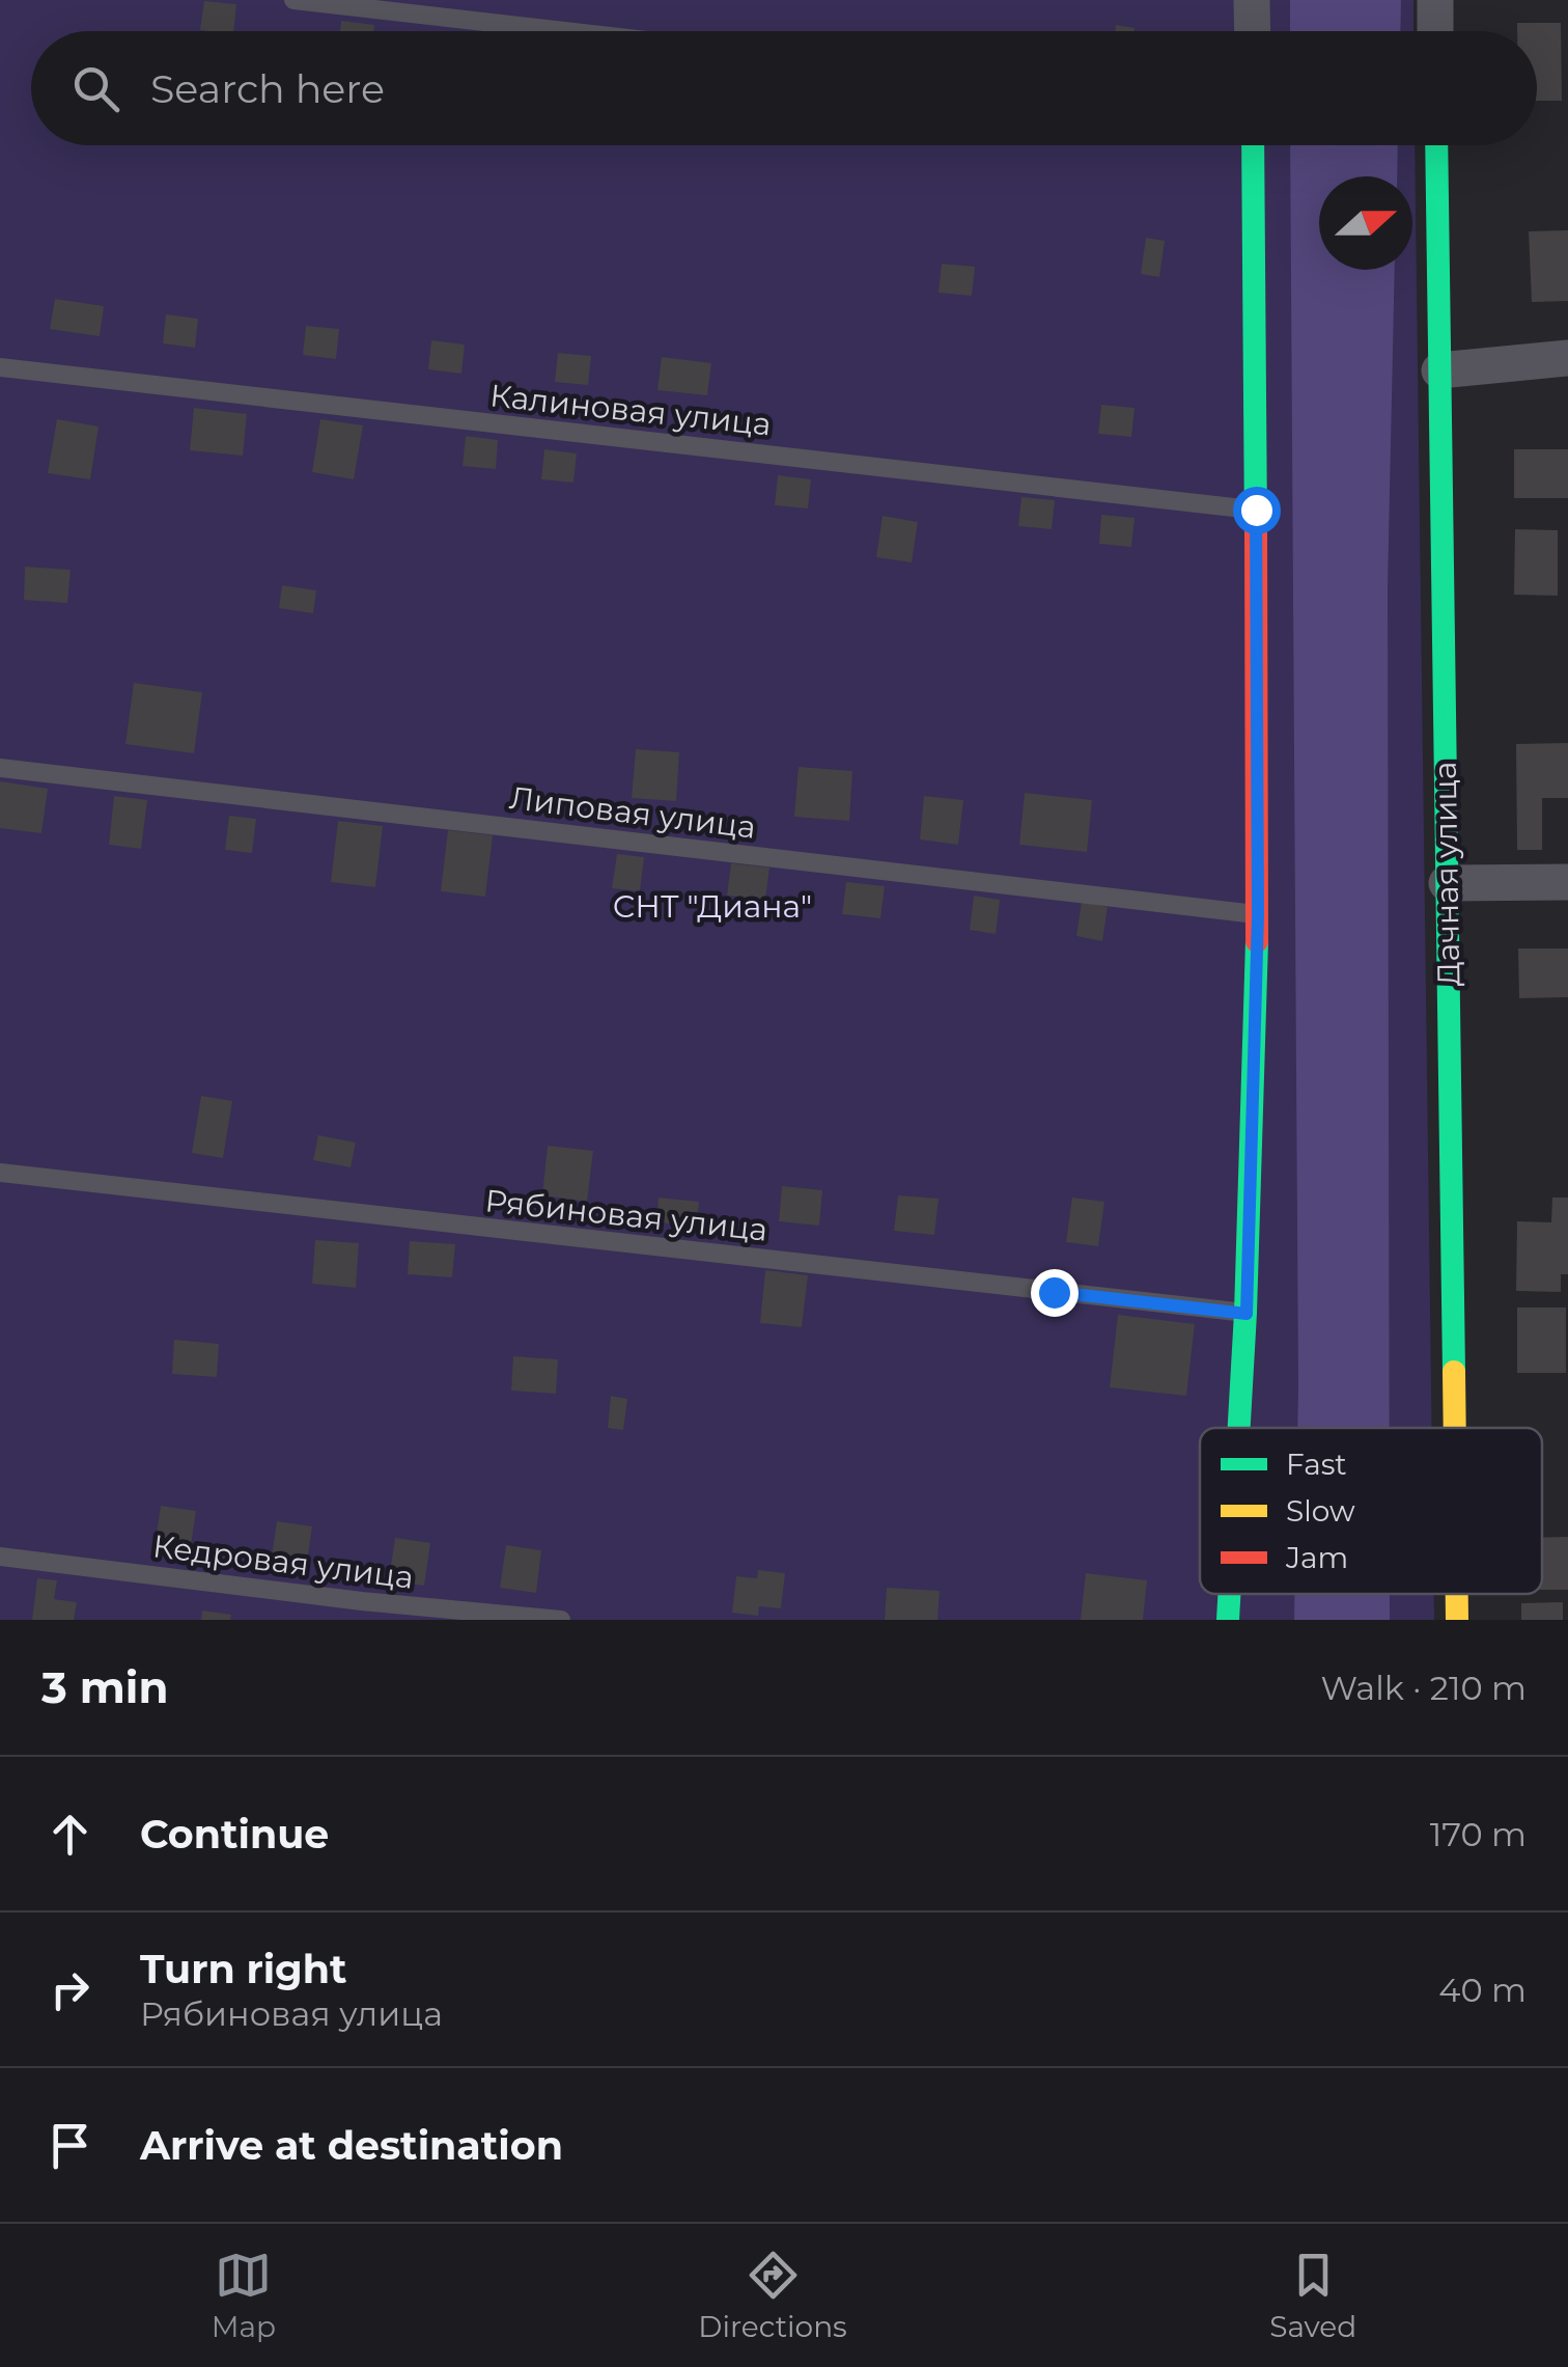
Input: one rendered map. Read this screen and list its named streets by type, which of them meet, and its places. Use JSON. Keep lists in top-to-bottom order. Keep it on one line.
{"streets":{"street":["Дачная улица"],"lane":["Калиновая улица","Липовая улица","Рябиновая улица","Кедровая улица"]},"parks":["СНТ \"Диана\""],"legend":["Fast","Slow","Jam"],"north":"right","page":{"search":"Search here","heading":["3 min","Walk · 210 m"],"list":[["Continue","170 m"],["Turn right","Рябиновая улица","40 m"],"Arrive at destination"],"nav":["Map","Directions","Saved"]}}
